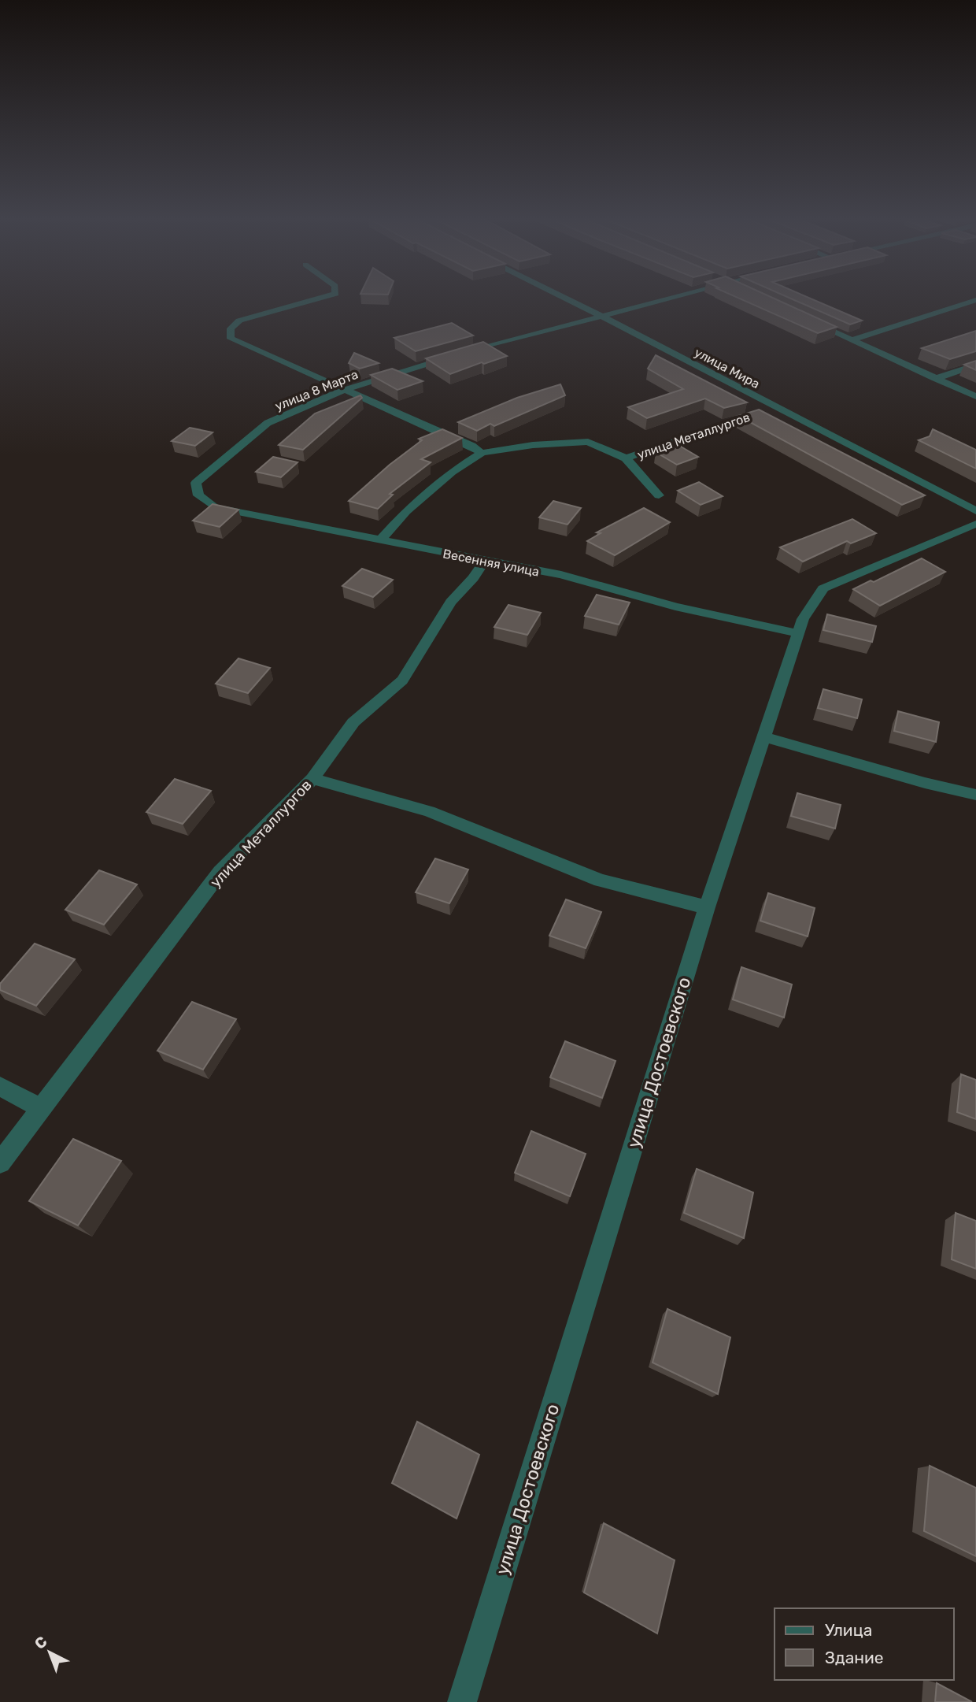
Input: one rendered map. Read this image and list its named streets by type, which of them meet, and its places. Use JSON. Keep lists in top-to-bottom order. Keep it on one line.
{"streets":{"street":["улица Мира","улица 8 Марта","улица Металлургов","Весенняя улица","улица Достоевского"]},"crossings":[["улица Мира","улица Металлургов"],["улица 8 Марта","Весенняя улица"],["улица Металлургов","Весенняя улица"],["Весенняя улица","улица Достоевского"]],"legend":["Улица","Здание"],"north":"top left"}
